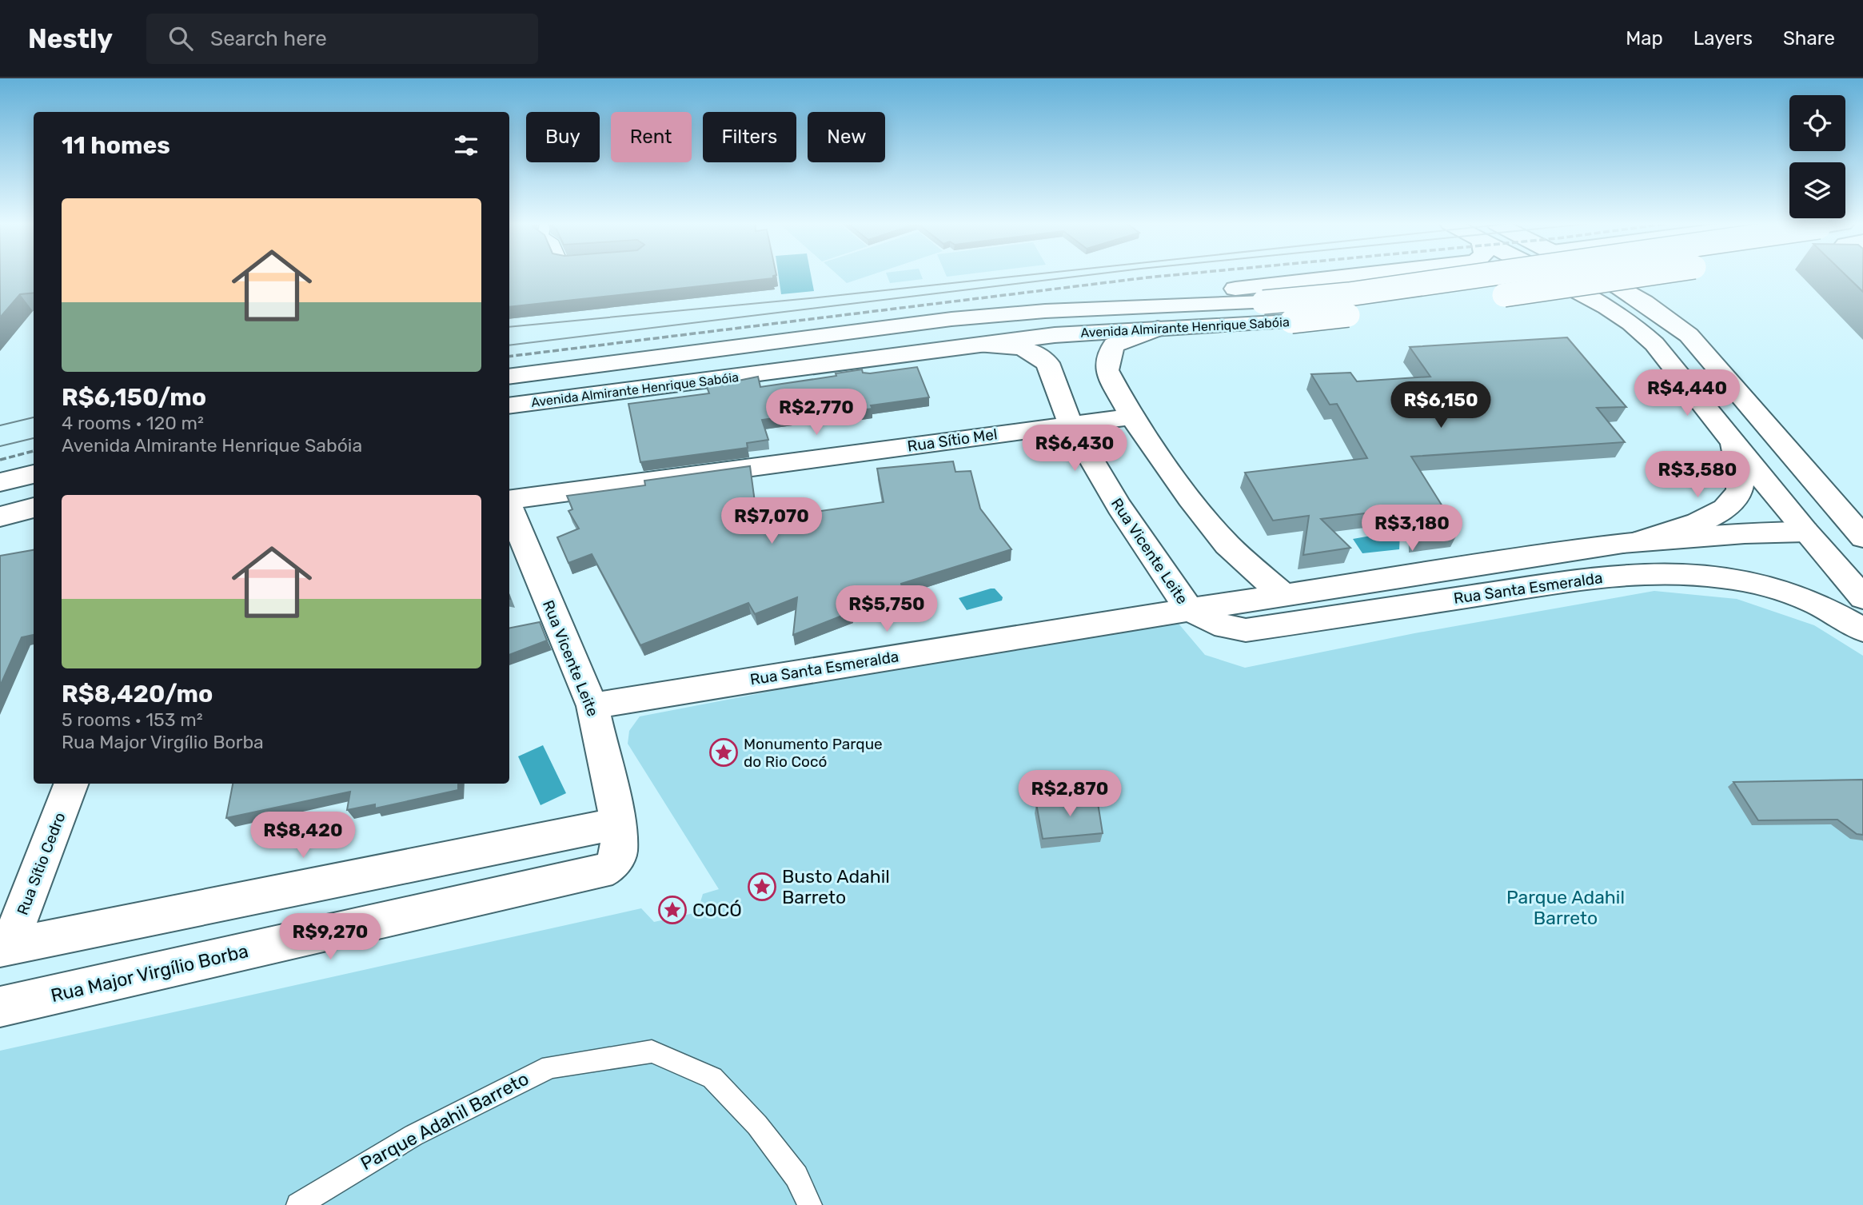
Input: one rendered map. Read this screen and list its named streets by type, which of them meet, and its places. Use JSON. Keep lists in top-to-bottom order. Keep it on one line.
{"streets":{"main road":["Avenida Almirante Henrique Sabóia","Rua Sítio Mel","Rua Vicente Leite","Rua Santa Esmeralda","Rua Sítio Cedro","Rua Major Virgílio Borba"],"lane":["Parque Adahil Barreto"]},"crossings":[["Avenida Almirante Henrique Sabóia","Rua Vicente Leite"],["Rua Sítio Mel","Rua Vicente Leite"],["Rua Vicente Leite","Rua Santa Esmeralda"],["Rua Vicente Leite","Rua Major Virgílio Borba"]],"parks":["Parque Adahil Barreto"],"places":{"place":["Monumento Parque do Rio Cocó","Busto Adahil Barreto","COCÓ"]},"page":{"header":"Nestly","search":"Search here","nav":["Map","Layers","Share"],"chip":["Buy","Rent","Filters","New"],"heading":"11 homes","list":[{"name":"R$6,150/mo","note":"4 rooms · 120 m² · Avenida Almirante Henrique Sabóia"},{"name":"R$8,420/mo","note":"5 rooms · 153 m² · Rua Major Virgílio Borba"}],"price":["R$4,440","R$6,150","R$2,770","R$6,430","R$3,580","R$7,070","R$3,180","R$5,750","R$2,870","R$8,420","R$9,270"]}}
